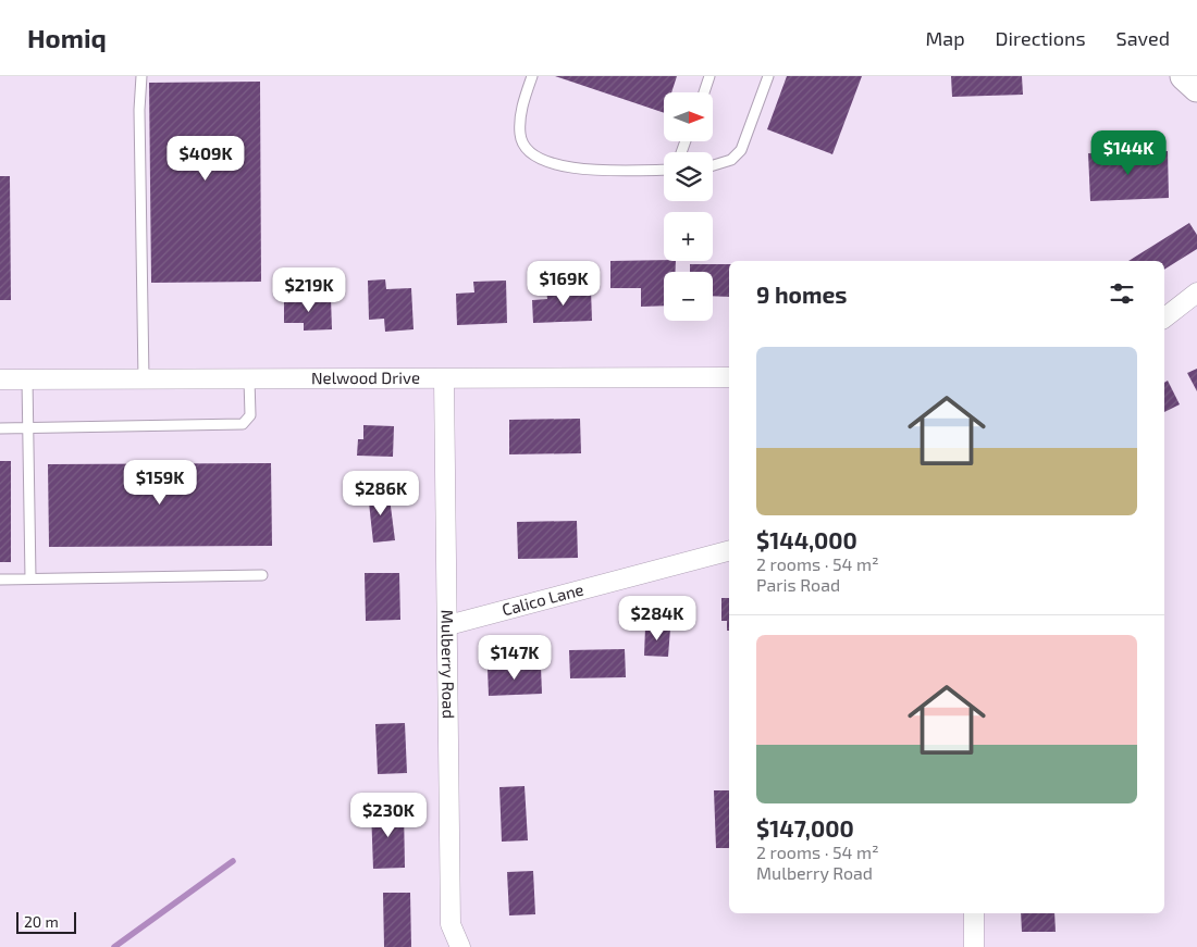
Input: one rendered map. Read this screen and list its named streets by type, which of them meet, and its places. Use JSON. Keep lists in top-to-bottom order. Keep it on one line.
{"streets":{"street":["Nelwood Drive","Calico Lane","Mulberry Road"]},"crossings":[["Nelwood Drive","Mulberry Road"],["Calico Lane","Mulberry Road"]],"scale_bar":"20 m","north":"right","page":{"header":"Homiq","nav":["Map","Directions","Saved"],"map_buttons":["+","−"],"price":["$144K","$409K","$169K","$219K","$159K","$286K","$284K","$147K","$230K"],"heading":"9 homes","list":[{"name":"$144,000","note":"2 rooms · 54 m² · Paris Road"},{"name":"$147,000","note":"2 rooms · 54 m² · Mulberry Road"}],"scale":"20 m"}}
